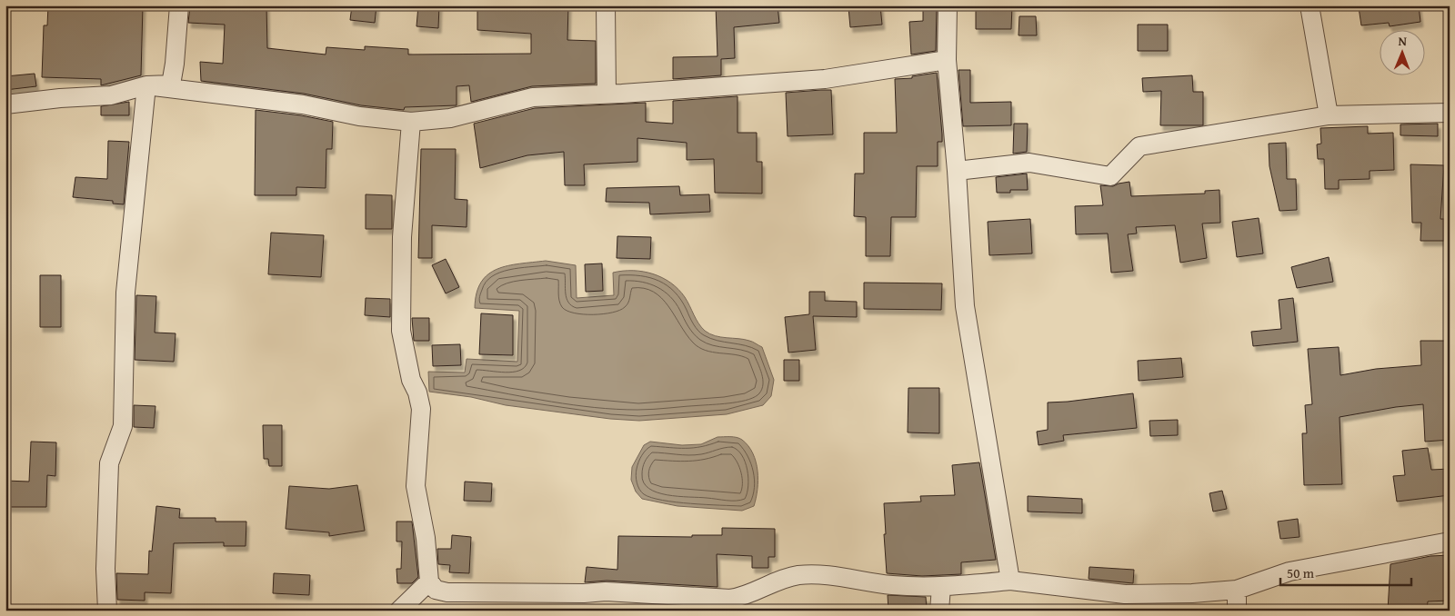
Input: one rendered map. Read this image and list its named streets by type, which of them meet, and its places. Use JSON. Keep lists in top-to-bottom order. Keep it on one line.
{"scale_bar":"50 m","north":"top"}
